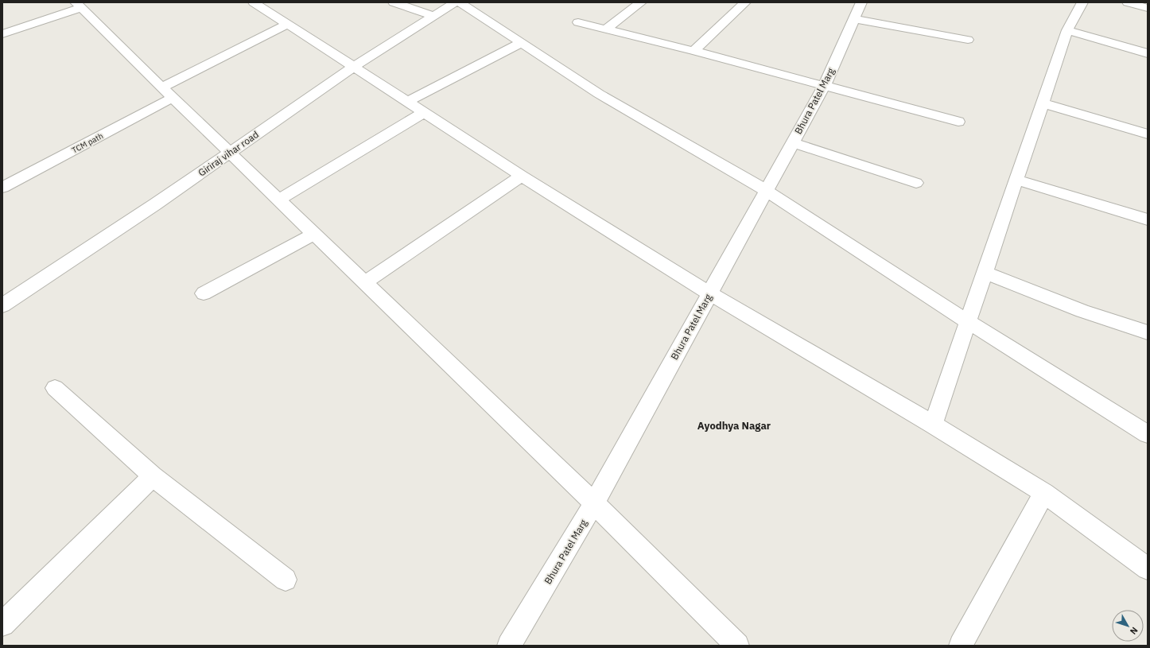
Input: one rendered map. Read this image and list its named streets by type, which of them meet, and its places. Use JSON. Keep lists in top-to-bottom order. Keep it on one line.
{"streets":{"street":["Bhura Patel Marg","TCM path","Giriraj vihar road"]},"districts":["Ayodhya Nagar"],"north":"bottom right"}
